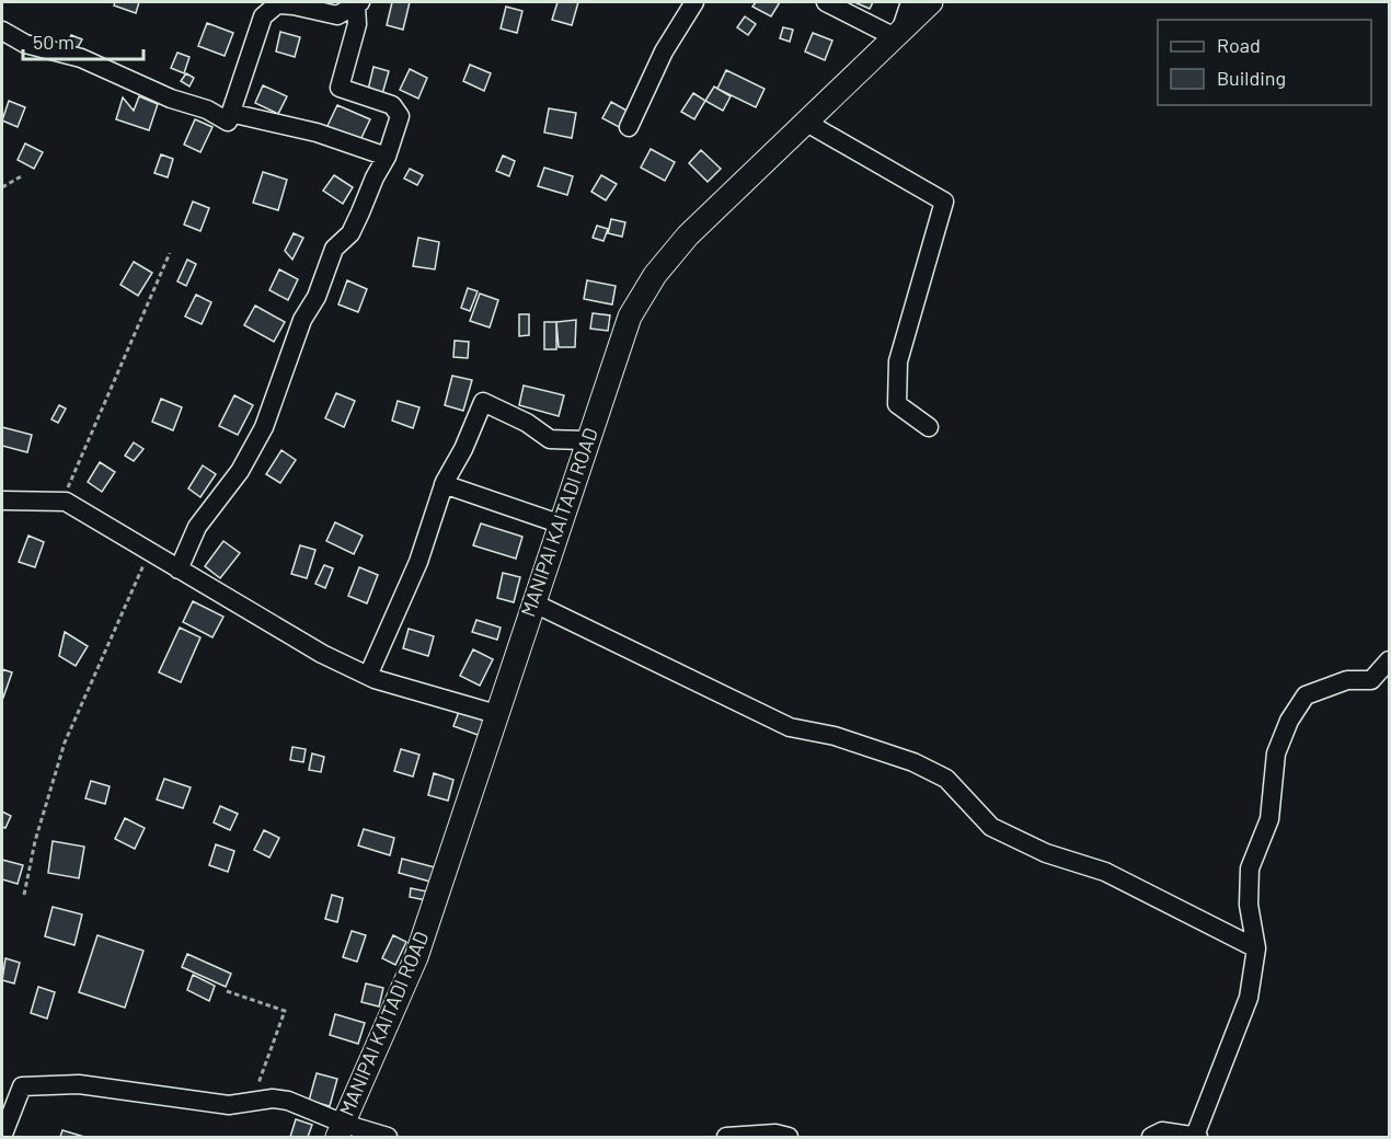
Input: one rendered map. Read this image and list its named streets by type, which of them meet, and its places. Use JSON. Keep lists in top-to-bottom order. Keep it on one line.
{"streets":{"main road":["MANIPAI KAITADI ROAD"]},"legend":["Road","Building"],"scale_bar":"50 m"}
